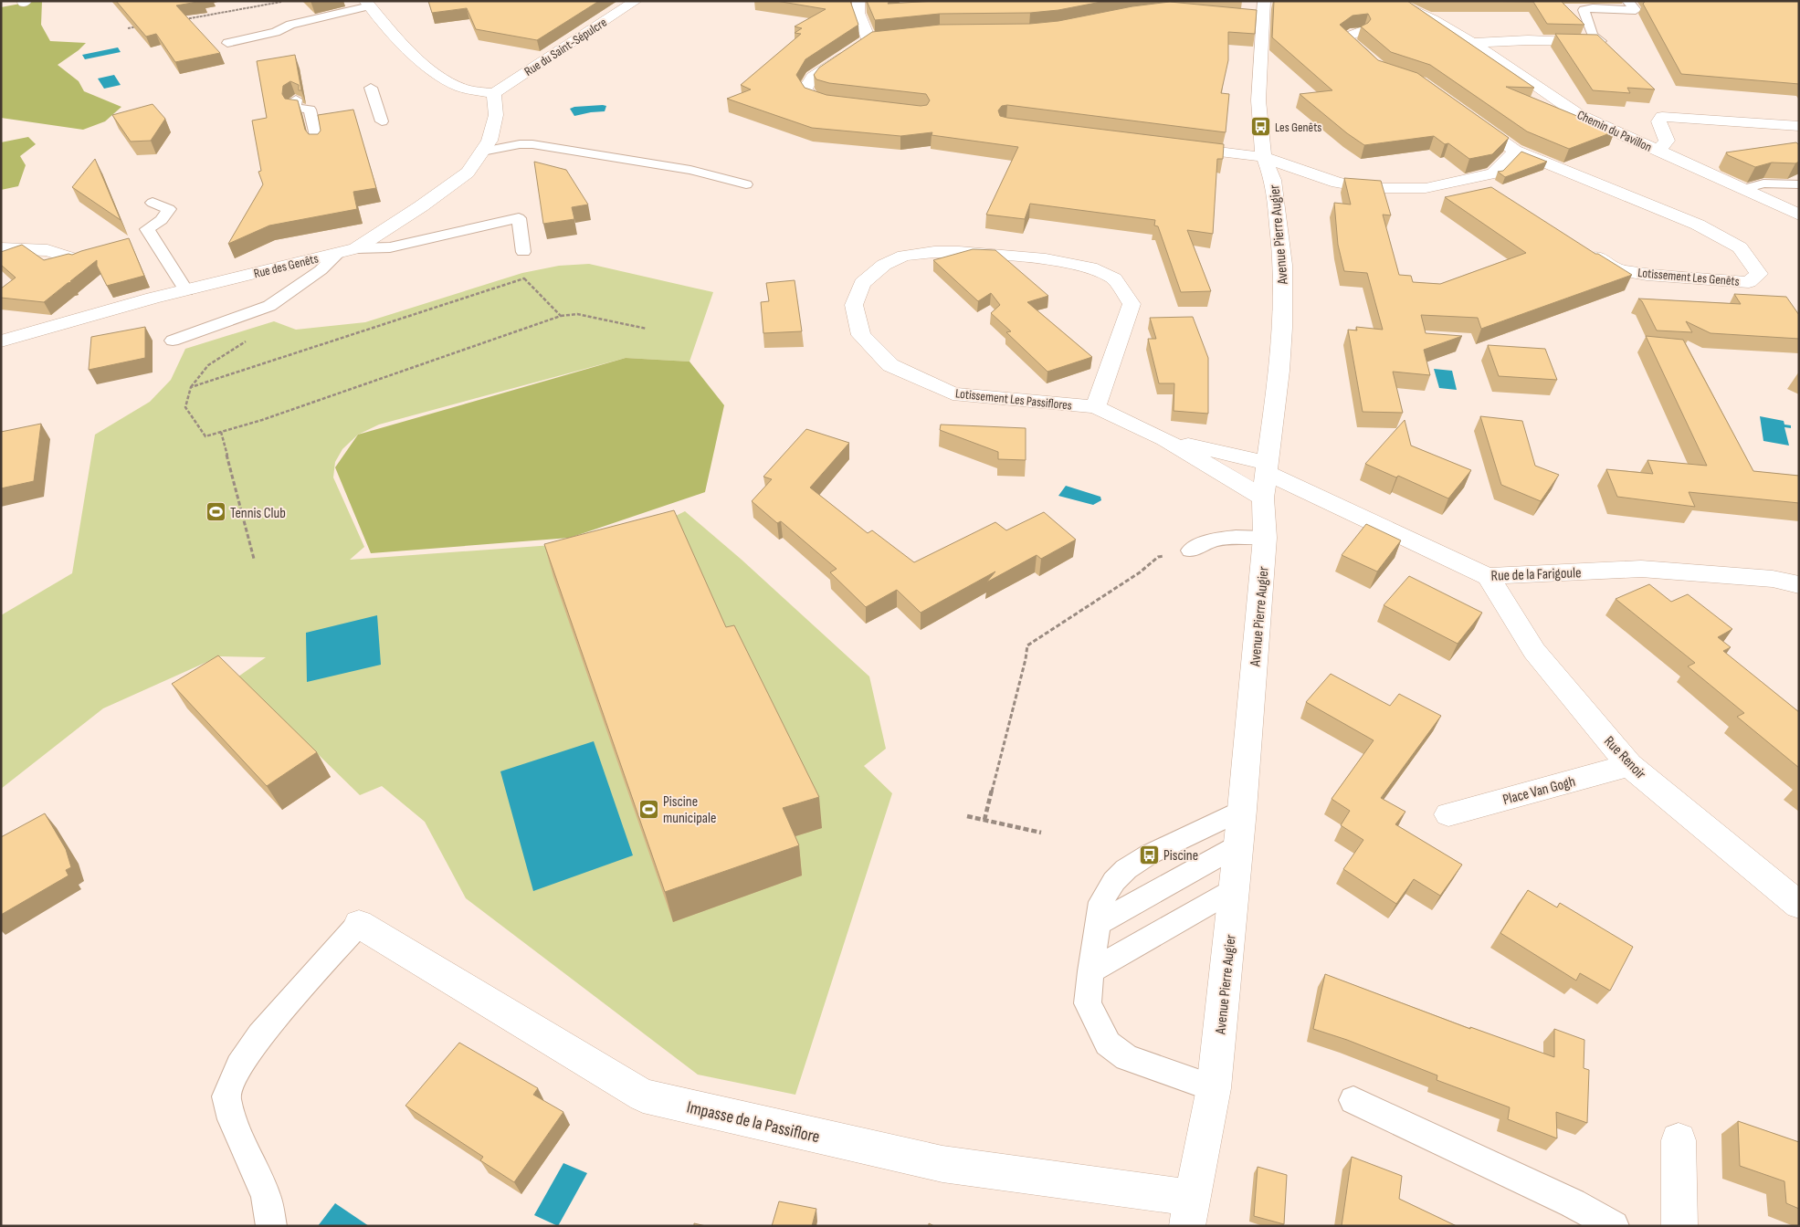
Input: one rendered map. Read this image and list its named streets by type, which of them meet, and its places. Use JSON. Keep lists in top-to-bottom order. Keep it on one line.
{"streets":{"street":["Rue du Saint-Sépulcre","Chemin du Pavillon","Avenue Pierre Augier","Rue des Genêts","Lotissement Les Genêts","Lotissement Les Passiflores","Rue de la Farigoule","Rue Renoir","Place Van Gogh","Impasse de la Passiflore"]},"crossings":[["Rue du Saint-Sépulcre","Rue des Genêts"],["Avenue Pierre Augier","Lotissement Les Passiflores"],["Avenue Pierre Augier","Rue de la Farigoule"],["Avenue Pierre Augier","Impasse de la Passiflore"],["Lotissement Les Passiflores","Rue de la Farigoule"],["Rue de la Farigoule","Rue Renoir"],["Rue Renoir","Place Van Gogh"]],"places":{"bus stop":["Les Genêts","Piscine"],"sports":["Tennis Club","Piscine municipale"]}}
